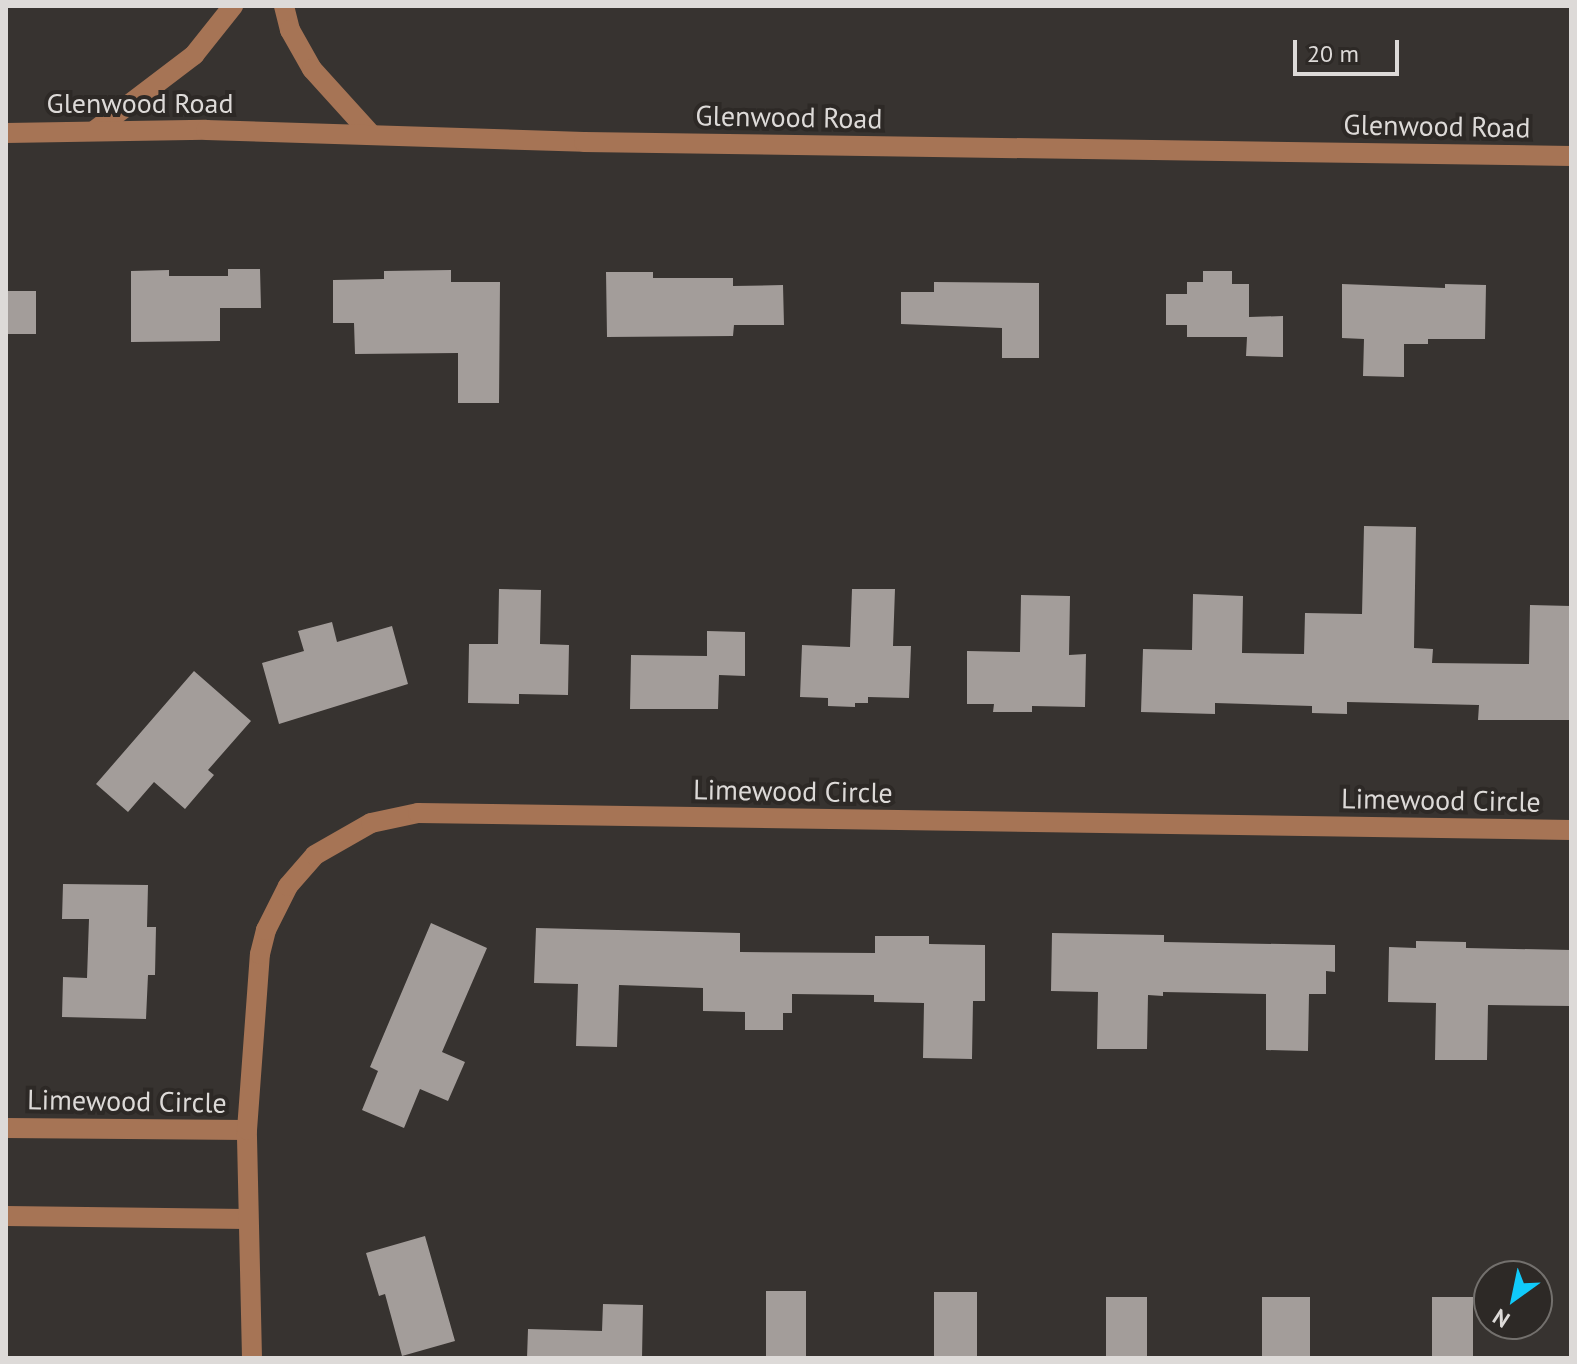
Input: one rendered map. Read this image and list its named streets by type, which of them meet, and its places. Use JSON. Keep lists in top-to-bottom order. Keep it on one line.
{"streets":{"street":["Glenwood Road","Limewood Circle"]},"scale_bar":"20 m","north":"bottom left"}
